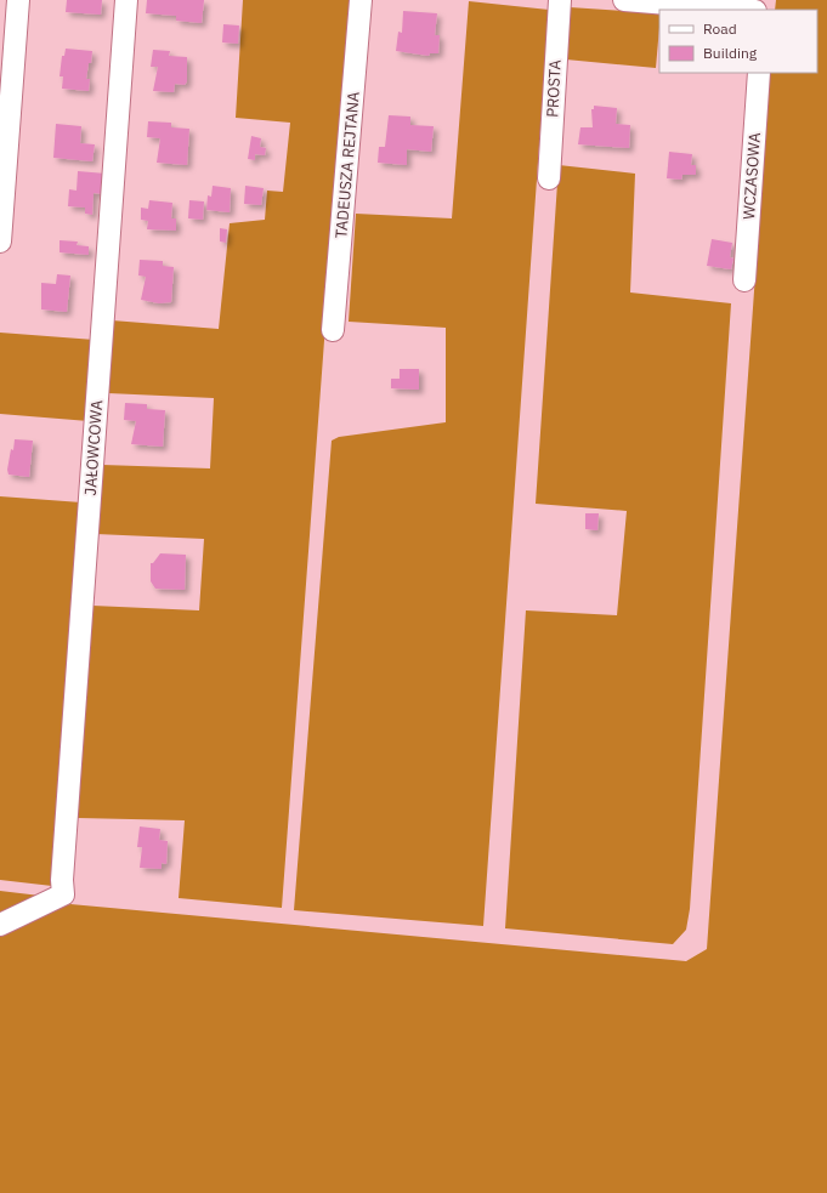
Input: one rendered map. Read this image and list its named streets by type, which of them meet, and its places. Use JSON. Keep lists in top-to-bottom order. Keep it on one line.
{"streets":{"street":["PROSTA","TADEUSZA REJTANA","WCZASOWA","JAŁOWCOWA"]},"legend":["Road","Building"]}
